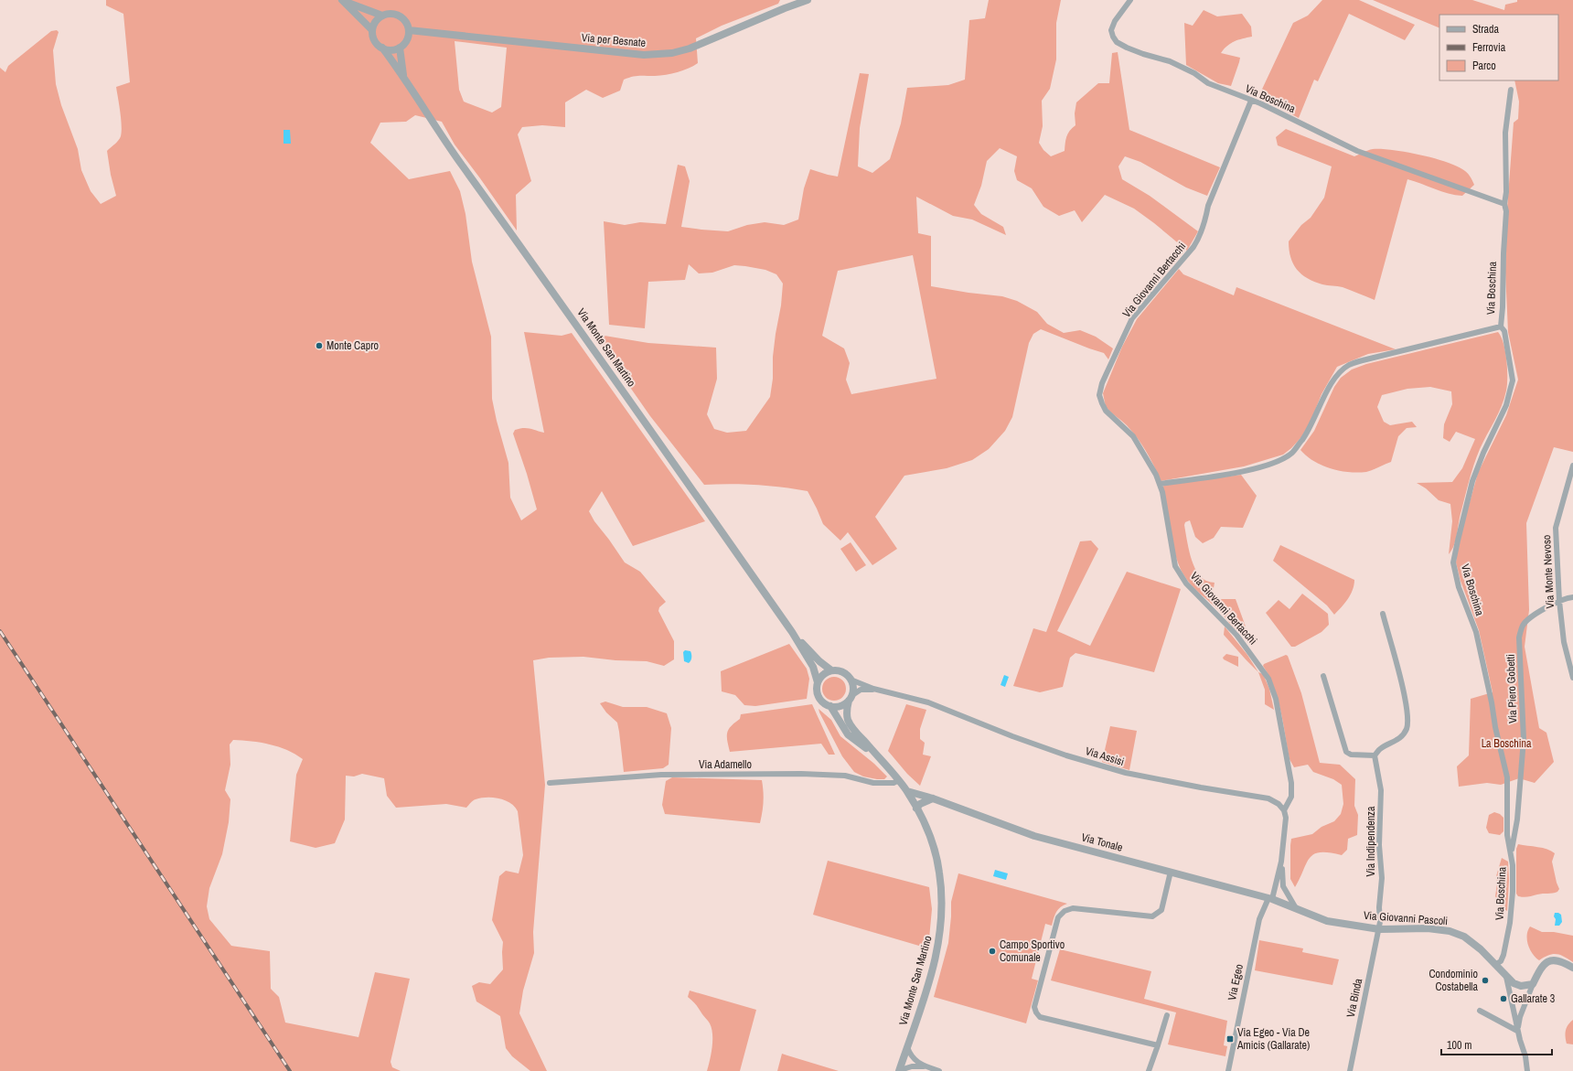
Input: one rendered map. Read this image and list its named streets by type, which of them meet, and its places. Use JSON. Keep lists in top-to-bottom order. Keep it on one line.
{"streets":{"street":["Via per Besnate","Via Boschina","Via Giovanni Bertacchi","Via Monte San Martino","Via Monte Nevoso","Via Piero Gobetti","Via Assisi","Via Adamello","Via Indipendenza","Via Tonale","Via Giovanni Pascoli","Via Egeo","Via Binda"]},"crossings":[["Via per Besnate","Via Monte San Martino"],["Via Boschina","Via Giovanni Bertacchi"],["Via Boschina","Via Piero Gobetti"],["Via Boschina","Via Giovanni Pascoli"],["Via Giovanni Bertacchi","Via Assisi"],["Via Monte San Martino","Via Assisi"],["Via Monte San Martino","Via Adamello"],["Via Monte San Martino","Via Tonale"],["Via Monte Nevoso","Via Piero Gobetti"],["Via Indipendenza","Via Giovanni Pascoli"],["Via Indipendenza","Via Binda"],["Via Tonale","Via Giovanni Pascoli"],["Via Tonale","Via Egeo"],["Via Giovanni Pascoli","Via Egeo"],["Via Giovanni Pascoli","Via Binda"]],"parks":["La Boschina"],"places":{"other":["Monte Capro","Campo Sportivo Comunale","Condominio Costabella","Gallarate 3"],"transit":["Via Egeo - Via De Amicis (Gallarate)"]},"legend":["Strada","Ferrovia","Parco"],"scale_bar":"100 m"}
